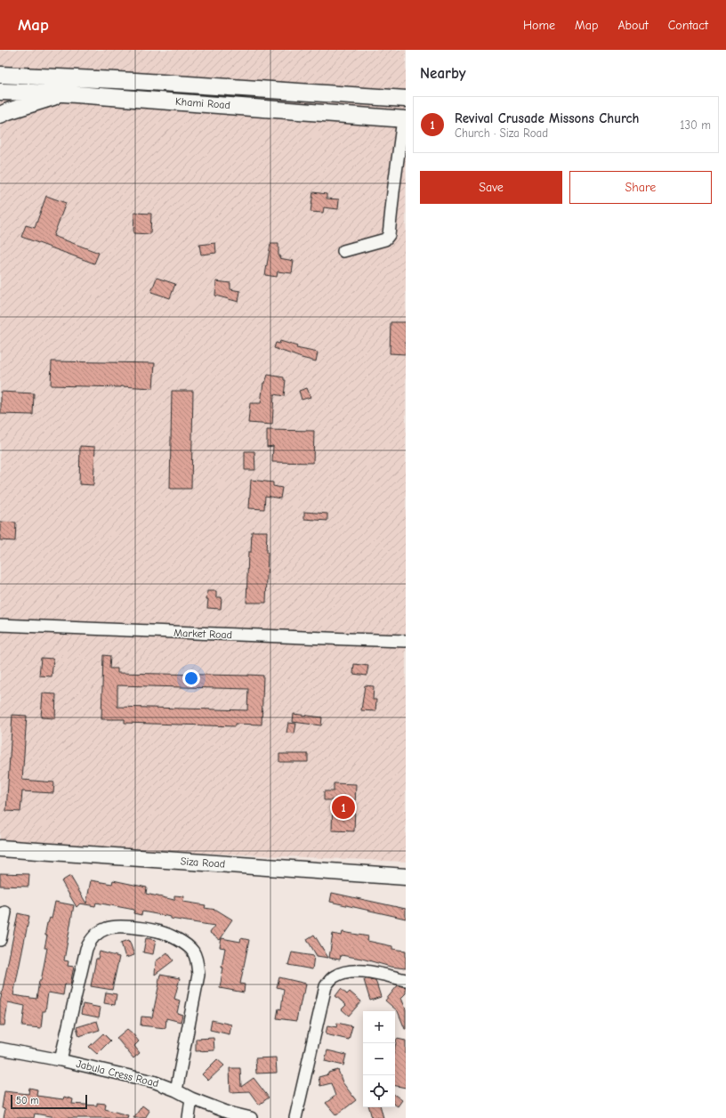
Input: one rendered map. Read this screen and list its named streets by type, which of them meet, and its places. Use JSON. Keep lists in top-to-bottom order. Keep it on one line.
{"streets":{"main road":["Khami Road","Siza Road"],"street":["Market Road","Jabula Cress Road"]},"scale_bar":"50 m","page":{"header":"Map","nav":["Home","Map","About","Contact"],"heading":"Nearby","list":[{"mark":"1","name":"Revival Crusade Missons Church","note":"Church · Siza Road","value":"130 m"}],"buttons":["Save","Share"],"pins":"1","map_buttons":["+","−"],"scale":"50 m"}}
